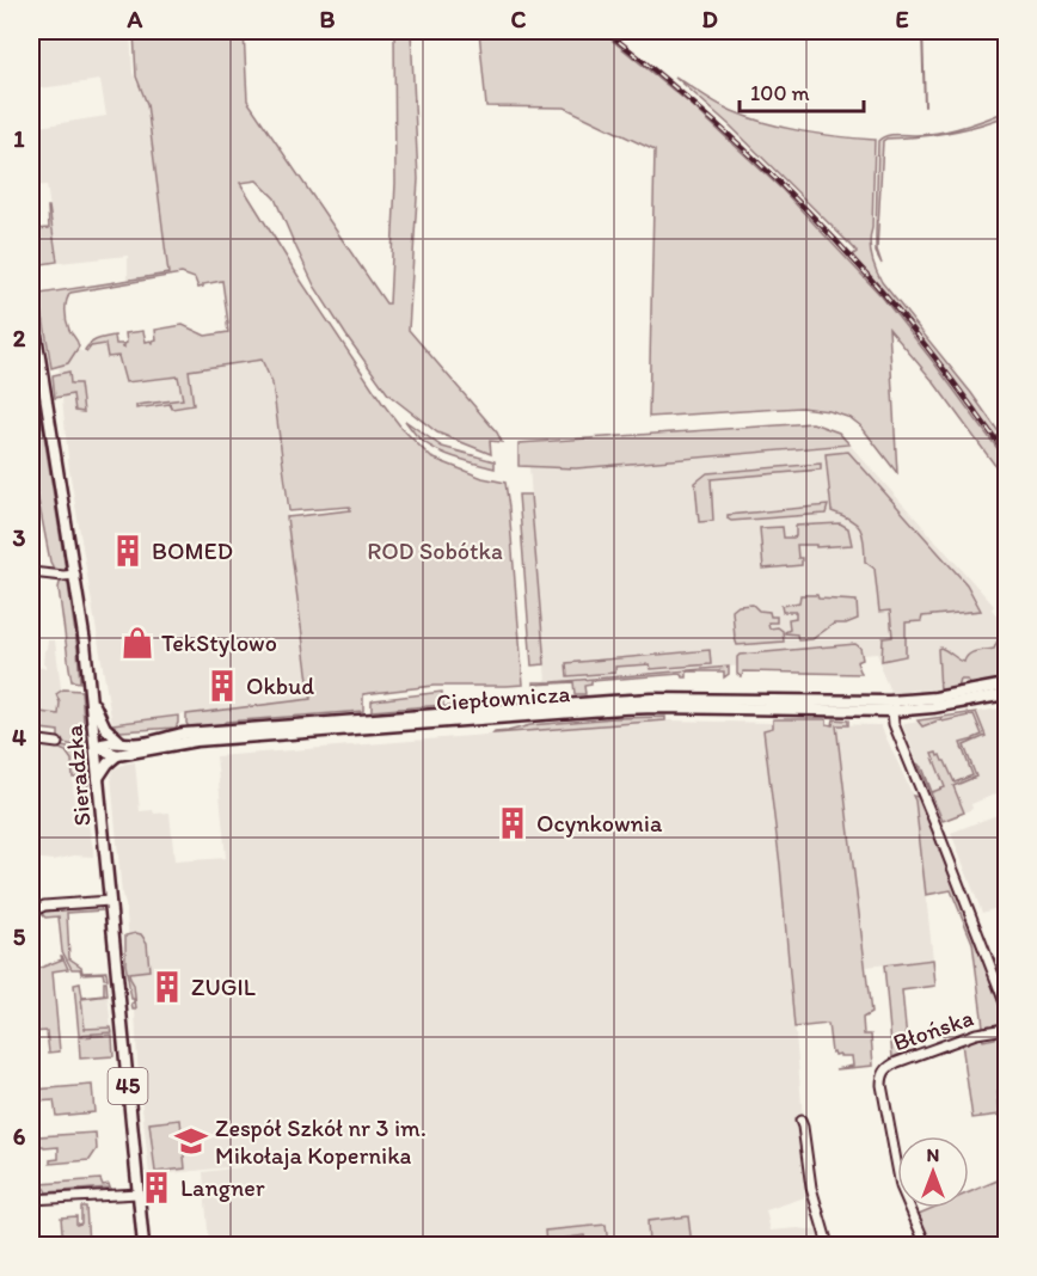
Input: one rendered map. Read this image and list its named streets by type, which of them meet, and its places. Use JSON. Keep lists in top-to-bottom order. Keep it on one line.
{"streets":{"main road":["Ciepłownicza","Sieradzka","45"],"street":["Błońska"]},"crossings":[["Ciepłownicza","Sieradzka"]],"parks":["ROD Sobótka"],"places":{"building":["BOMED","Okbud","Ocynkownia","ZUGIL","Langner"],"shop":["TekStylowo"],"school or university":["Zespół Szkół nr 3 im. Mikołaja Kopernika"]},"scale_bar":"100 m","north":"top","grid":{"columns":["A","B","C","D","E"],"rows":["1","2","3","4","5","6"]}}
